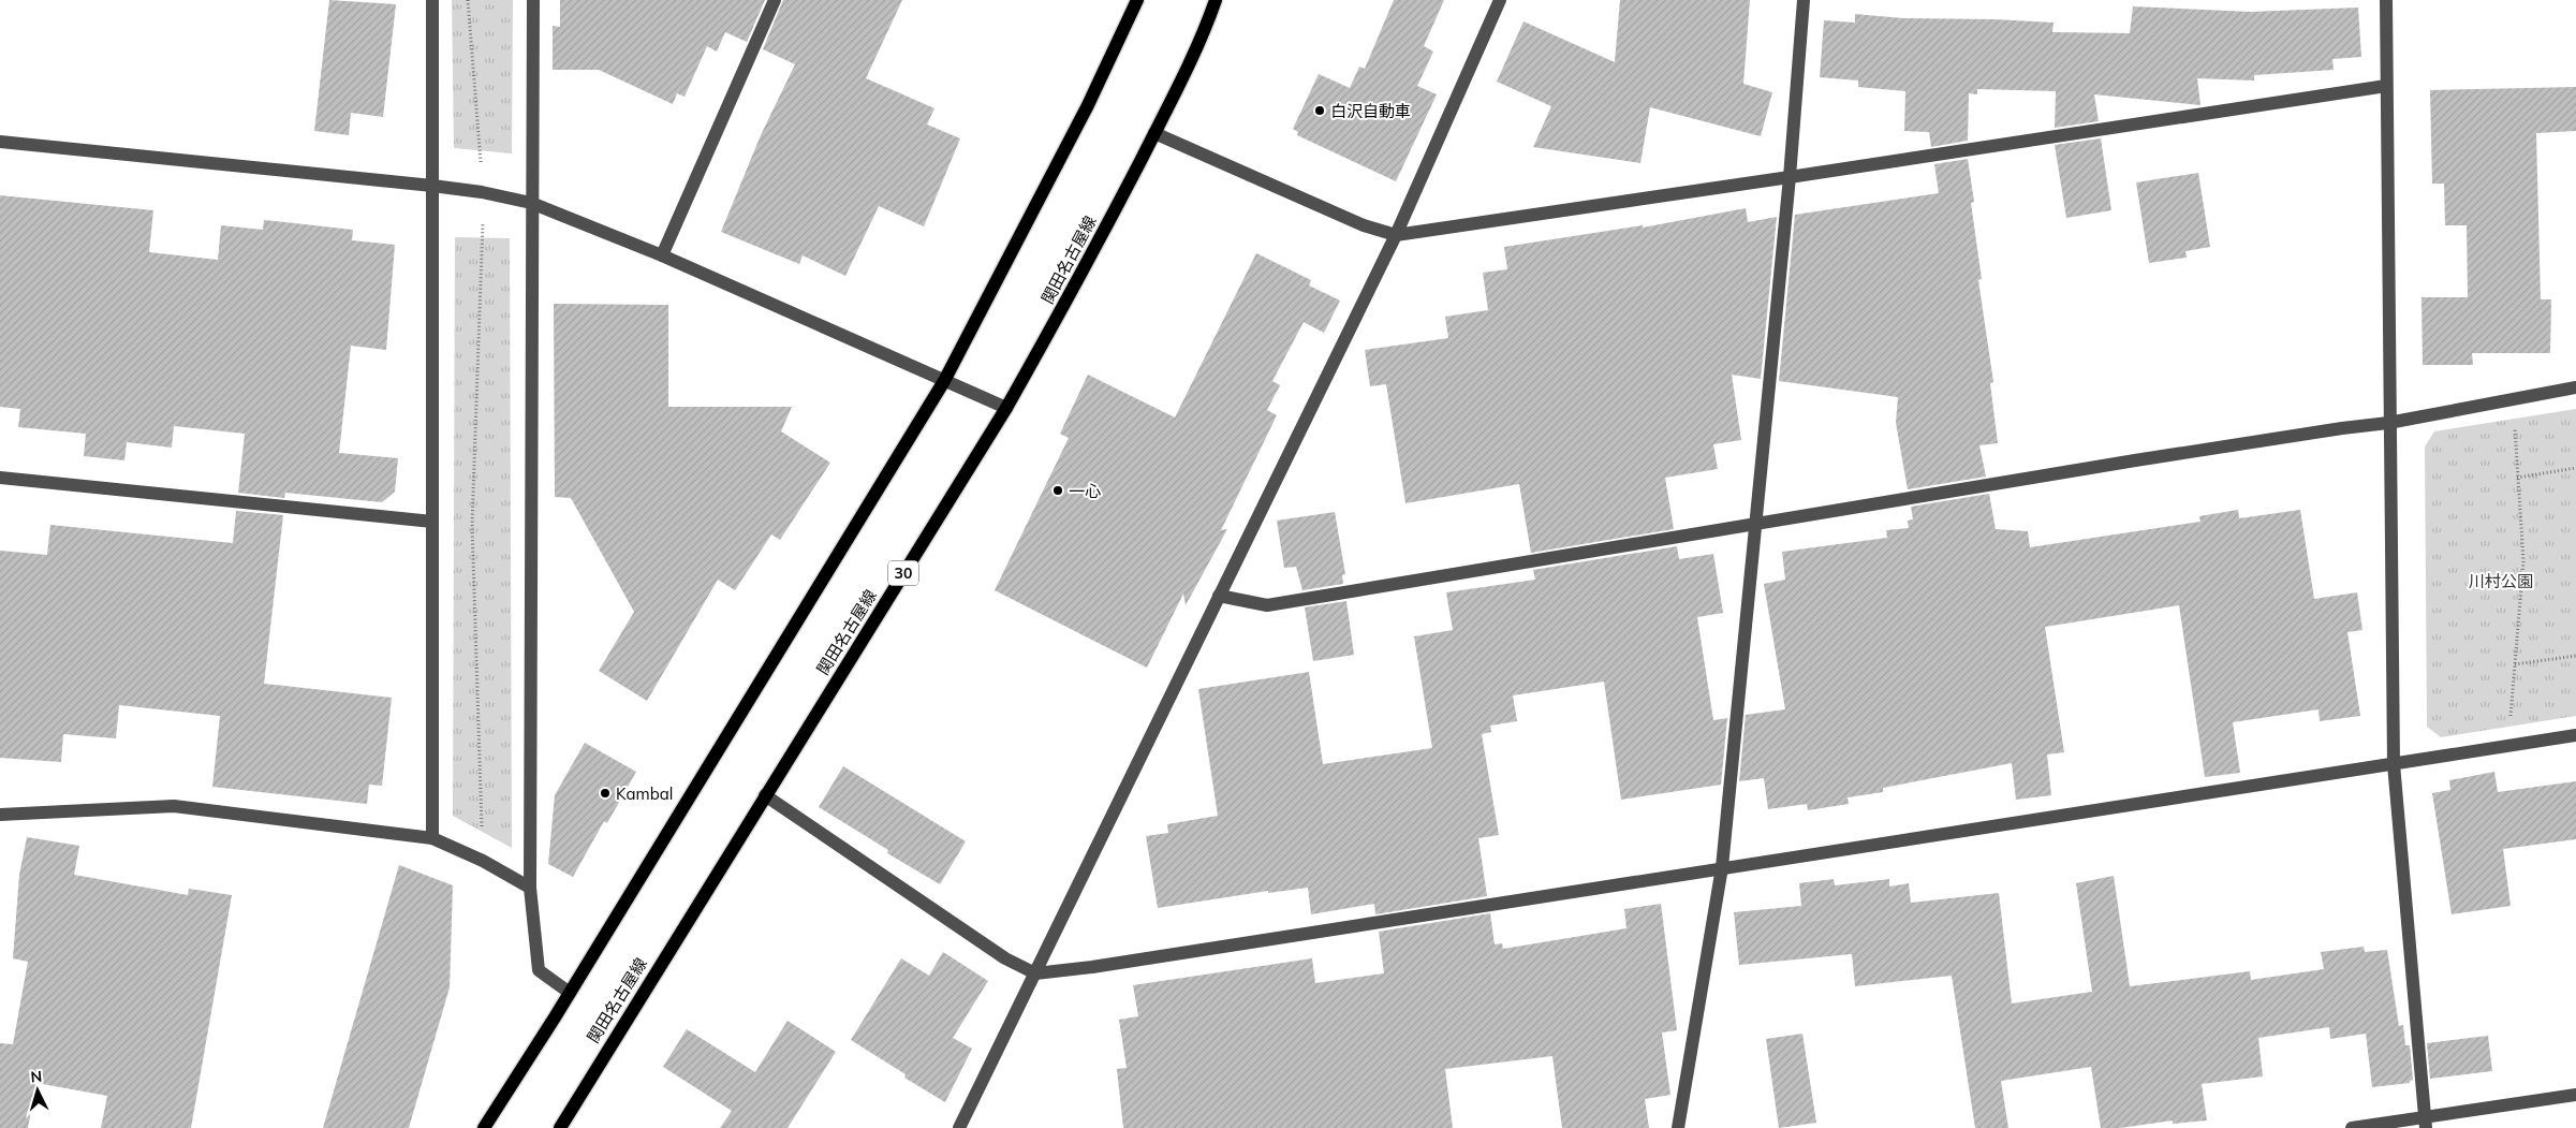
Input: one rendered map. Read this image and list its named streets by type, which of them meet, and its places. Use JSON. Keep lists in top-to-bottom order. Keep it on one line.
{"streets":{"main road":["関田名古屋線","30"]},"parks":["川村公園"],"places":["白沢自動車","一心","Kambal"],"north":"top"}
